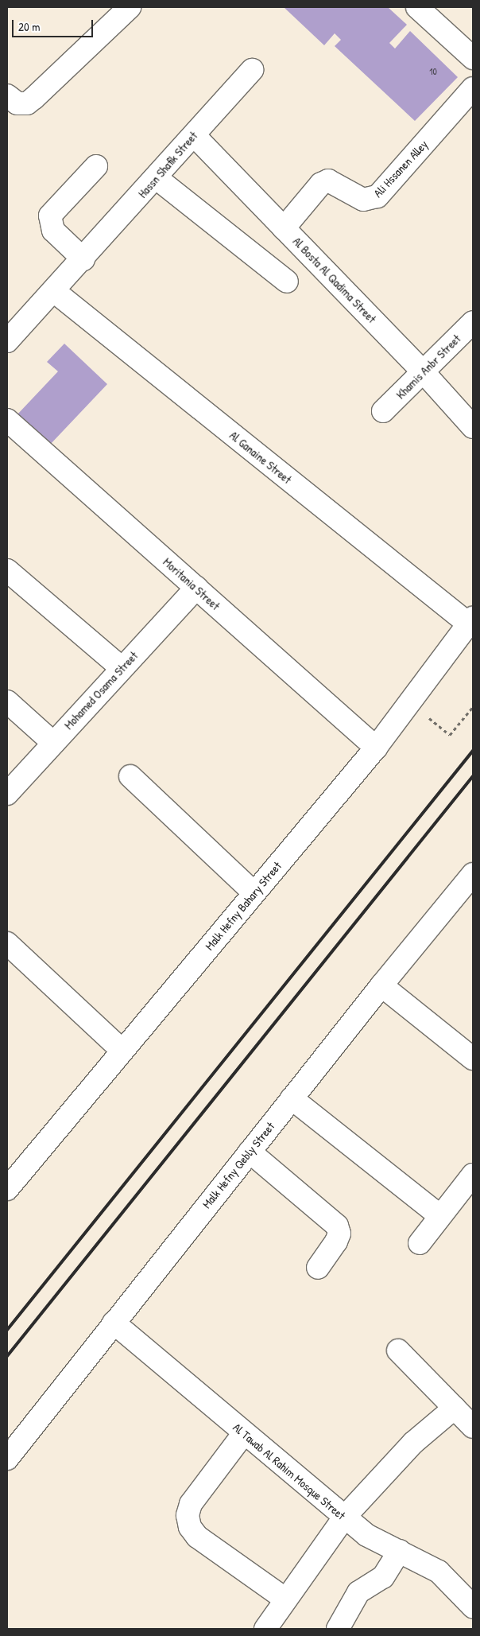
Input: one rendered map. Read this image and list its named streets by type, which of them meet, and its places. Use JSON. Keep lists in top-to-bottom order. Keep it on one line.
{"streets":{"street":["Hassn Shafik Street","Ali Hssanen Alley","Al Bosta Al Qadima Street","Khamis Anbr Street","Al Ganaine Street","Moritania Street","Mohamed Osama Street","Malk Hefny Bahary Street","Malk Hefny Qebly Street","Al Tawab Al Rahim Mosque Street"]},"crossings":[["Hassn Shafik Street","Al Bosta Al Qadima Street"],["Hassn Shafik Street","Al Ganaine Street"],["Ali Hssanen Alley","Al Bosta Al Qadima Street"],["Al Bosta Al Qadima Street","Khamis Anbr Street"],["Al Ganaine Street","Malk Hefny Bahary Street"],["Moritania Street","Mohamed Osama Street"],["Moritania Street","Malk Hefny Bahary Street"],["Malk Hefny Qebly Street","Al Tawab Al Rahim Mosque Street"]],"house_numbers":["10"],"scale_bar":"20 m"}
